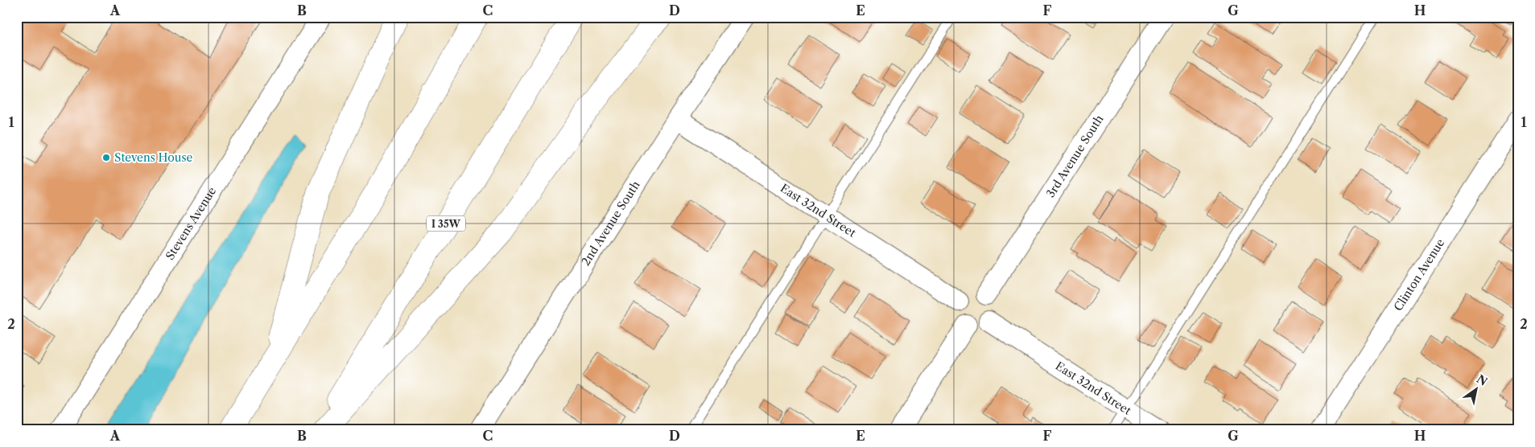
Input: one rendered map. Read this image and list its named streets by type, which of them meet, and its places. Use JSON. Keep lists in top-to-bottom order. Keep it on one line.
{"streets":{"highway":["I 35W"],"street":["3rd Avenue South","East 32nd Street","2nd Avenue South","Stevens Avenue","Clinton Avenue"]},"crossings":[["3rd Avenue South","East 32nd Street"],["East 32nd Street","2nd Avenue South"]],"places":["Stevens House"],"north":"top right","grid":{"columns":["A","B","C","D","E","F","G","H"],"rows":["1","2"]}}
